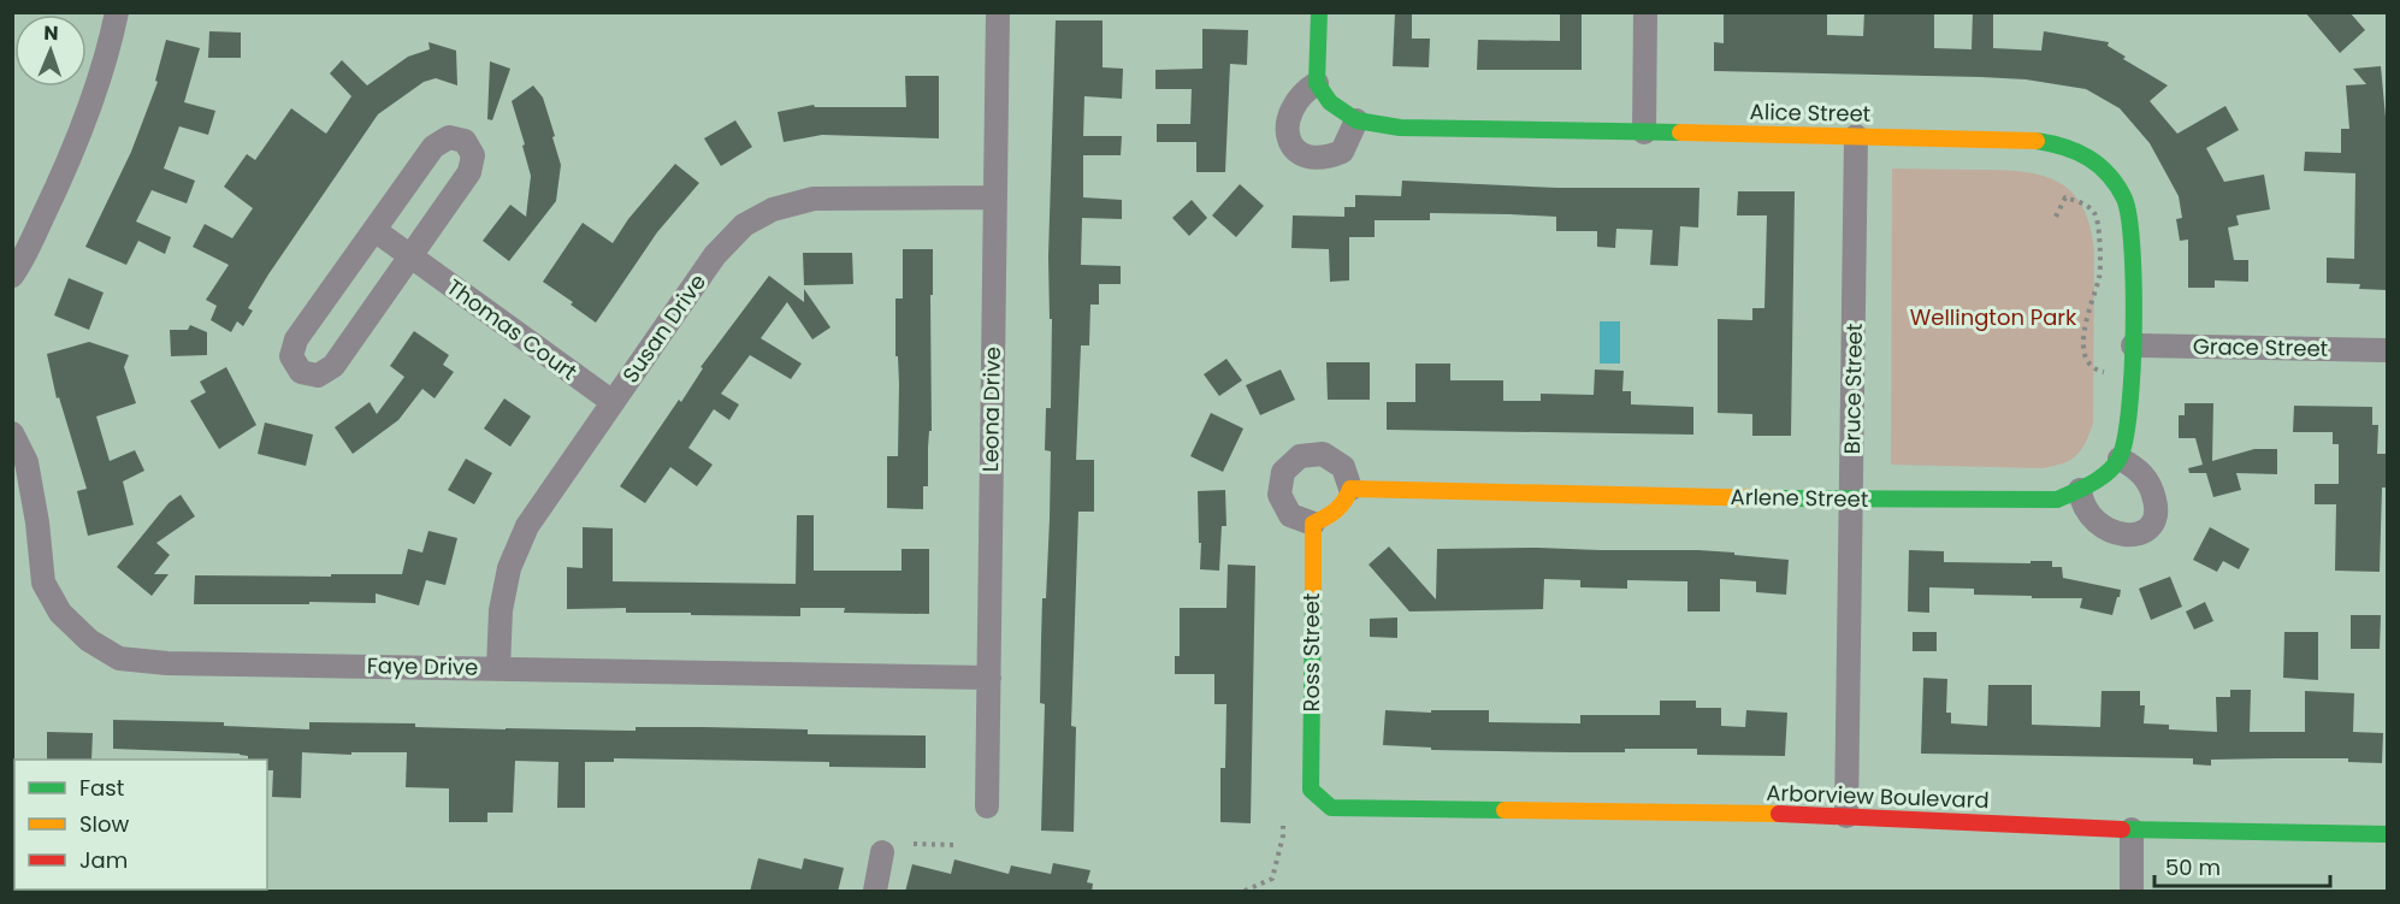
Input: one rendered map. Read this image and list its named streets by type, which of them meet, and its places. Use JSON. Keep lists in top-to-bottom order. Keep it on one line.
{"streets":{"street":["Alice Street","Susan Drive","Thomas Court","Grace Street","Bruce Street","Leona Drive","Arlene Street","Ross Street","Faye Drive","Arborview Boulevard"]},"crossings":[["Alice Street","Grace Street"],["Alice Street","Bruce Street"],["Susan Drive","Thomas Court"],["Susan Drive","Leona Drive"],["Susan Drive","Faye Drive"],["Bruce Street","Arlene Street"],["Bruce Street","Arborview Boulevard"],["Leona Drive","Faye Drive"],["Arlene Street","Ross Street"],["Ross Street","Arborview Boulevard"]],"parks":["Wellington Park"],"legend":["Fast","Slow","Jam"],"scale_bar":"50 m","north":"top"}
